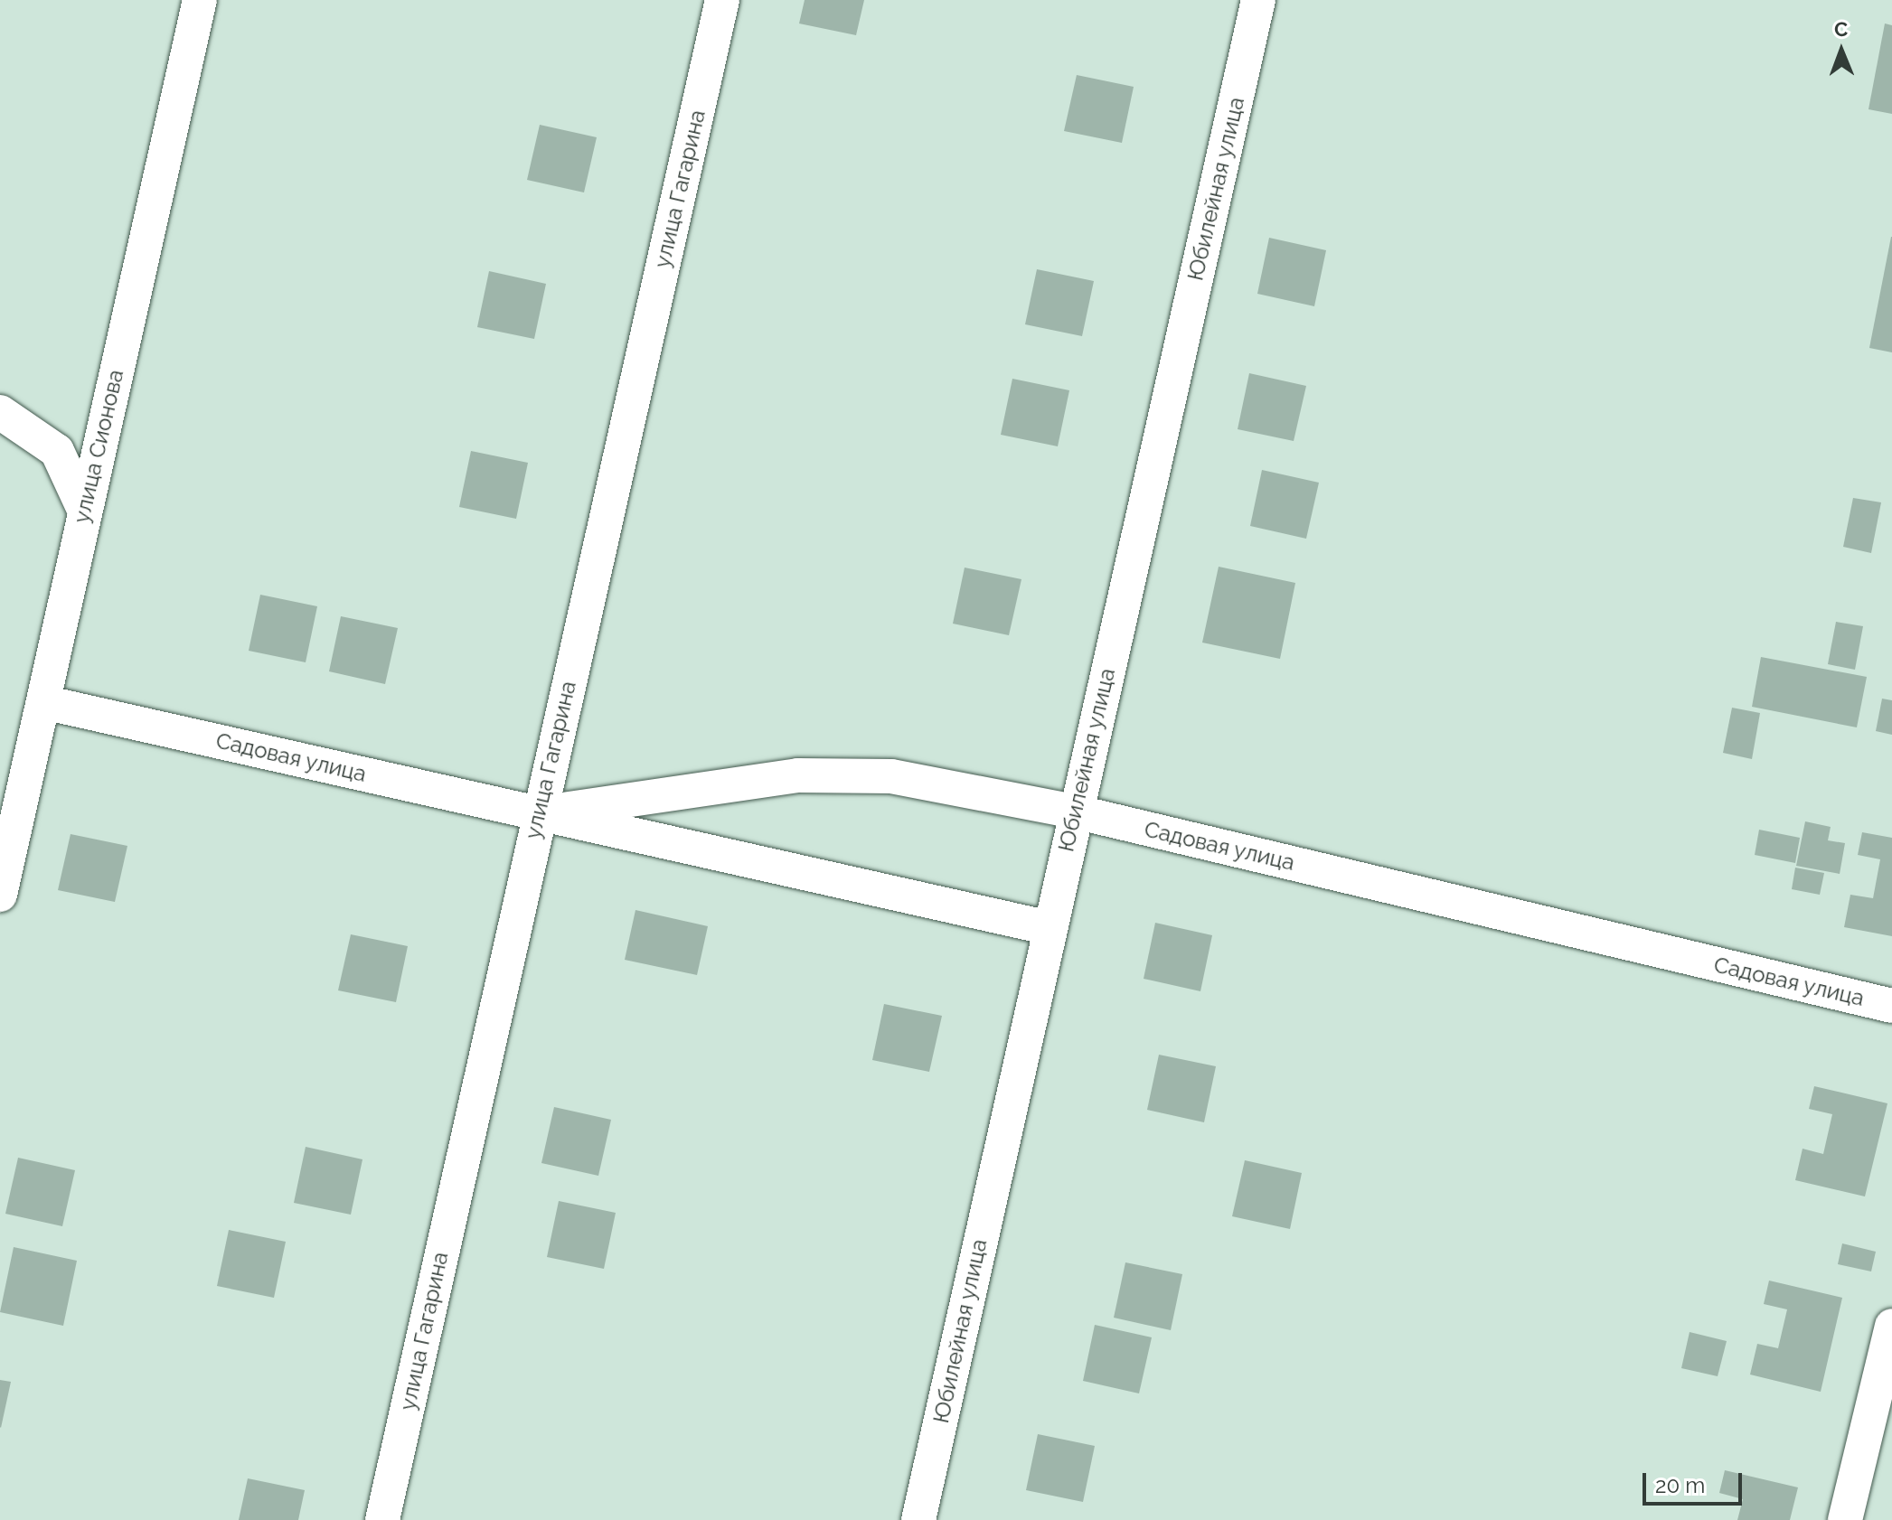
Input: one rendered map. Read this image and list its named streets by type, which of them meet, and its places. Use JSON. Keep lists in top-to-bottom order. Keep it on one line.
{"streets":{"street":["улица Гагарина","Юбилейная улица","улица Сионова","Садовая улица"]},"crossings":[["улица Гагарина","Садовая улица"],["Юбилейная улица","Садовая улица"],["улица Сионова","Садовая улица"]],"scale_bar":"20 m","north":"top"}
